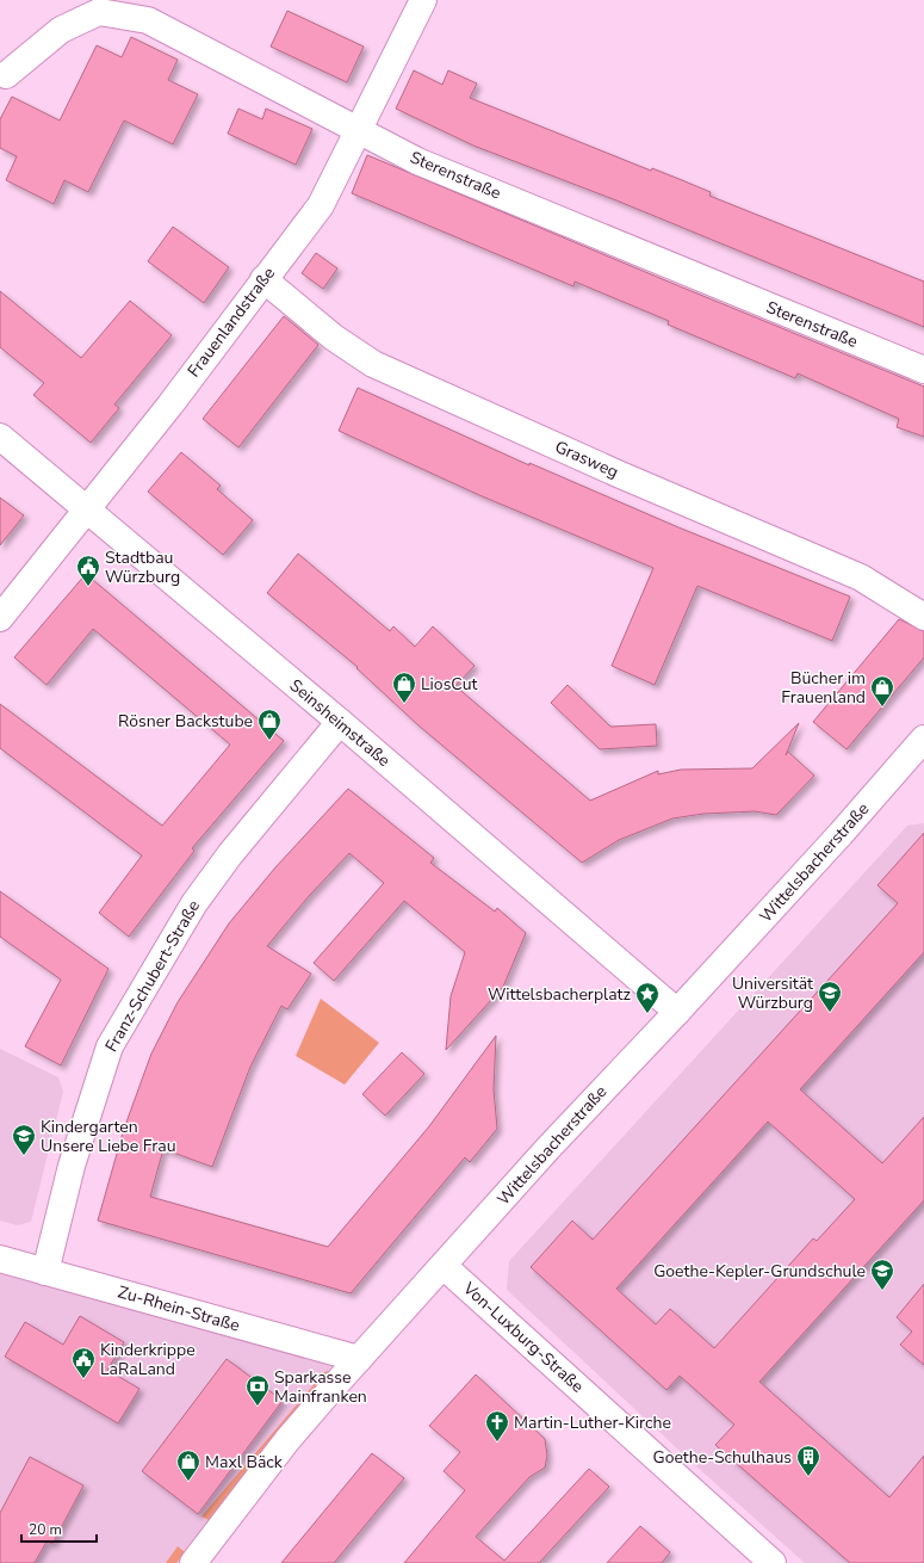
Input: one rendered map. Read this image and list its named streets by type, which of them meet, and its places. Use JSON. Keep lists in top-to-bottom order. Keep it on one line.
{"streets":{"street":["Sterenstraße","Frauenlandstraße","Grasweg","Seinsheimstraße","Wittelsbacherstraße","Franz-Schubert-Straße","Zu-Rhein-Straße","Von-Luxburg-Straße"]},"crossings":[["Sterenstraße","Frauenlandstraße"],["Frauenlandstraße","Grasweg"],["Frauenlandstraße","Seinsheimstraße"],["Seinsheimstraße","Wittelsbacherstraße"],["Seinsheimstraße","Franz-Schubert-Straße"],["Wittelsbacherstraße","Zu-Rhein-Straße"],["Wittelsbacherstraße","Von-Luxburg-Straße"],["Franz-Schubert-Straße","Zu-Rhein-Straße"]],"places":{"public building":["Stadtbau Würzburg","Kinderkrippe LaRaLand"],"shop":["LiosCut","Bücher im Frauenland","Rösner Backstube","Maxl Bäck"],"school or university":["Universität Würzburg","Kindergarten Unsere Liebe Frau","Goethe-Kepler-Grundschule"],"place":["Wittelsbacherplatz"],"bank":["Sparkasse Mainfranken"],"church":["Martin-Luther-Kirche"],"building":["Goethe-Schulhaus"]},"scale_bar":"20 m"}
